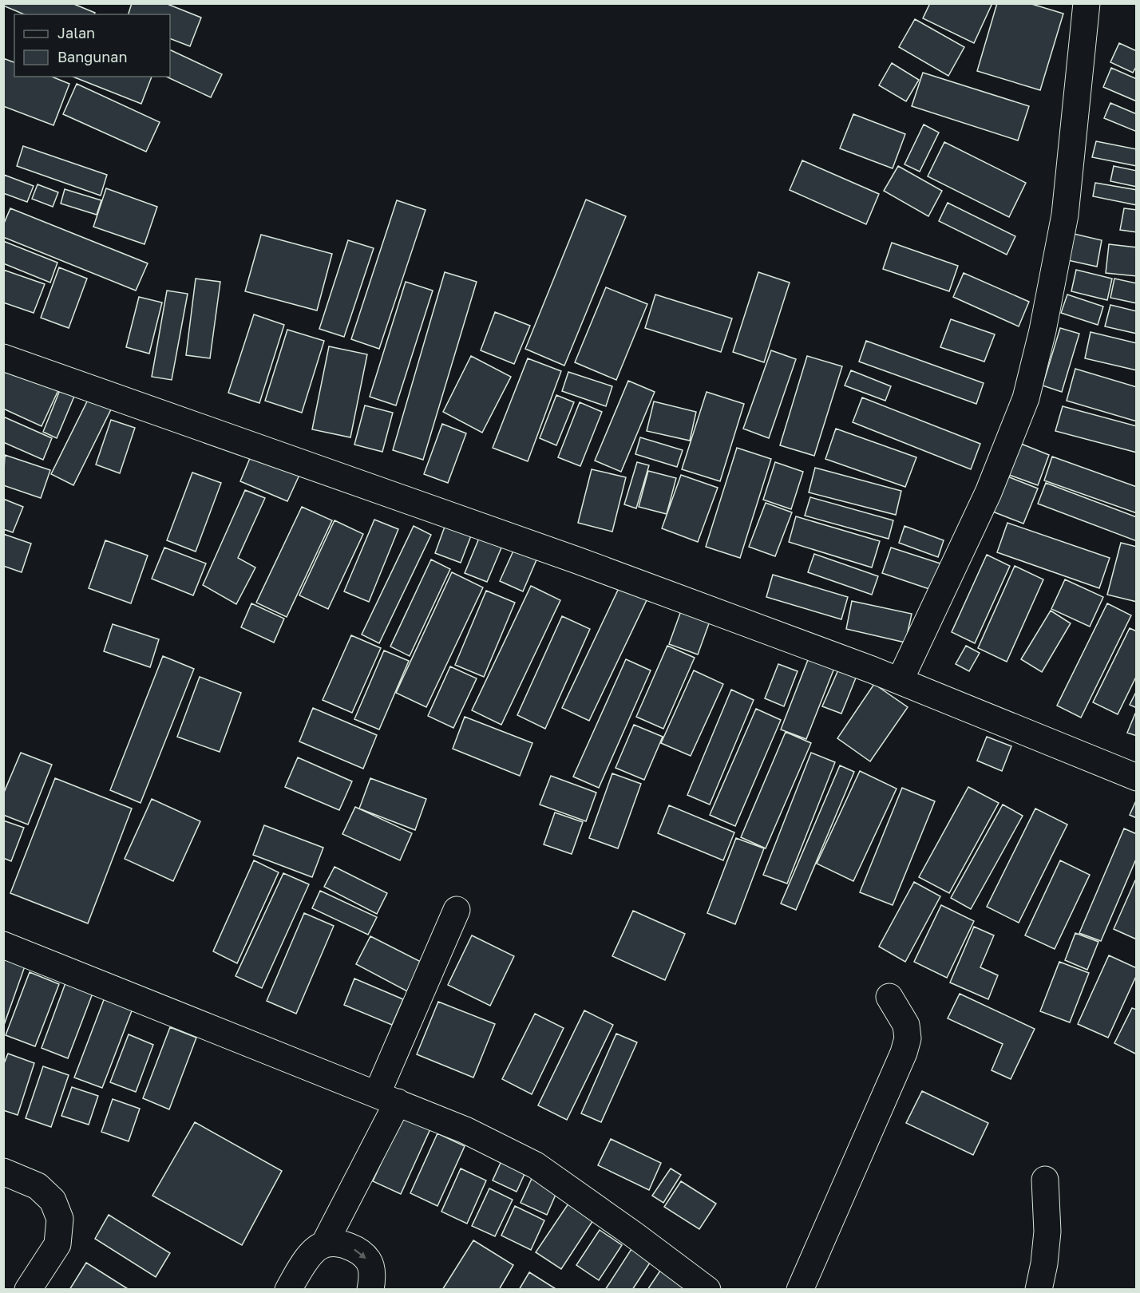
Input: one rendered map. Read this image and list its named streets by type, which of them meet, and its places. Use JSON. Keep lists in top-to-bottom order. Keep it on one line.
{"legend":["Jalan","Bangunan"]}
